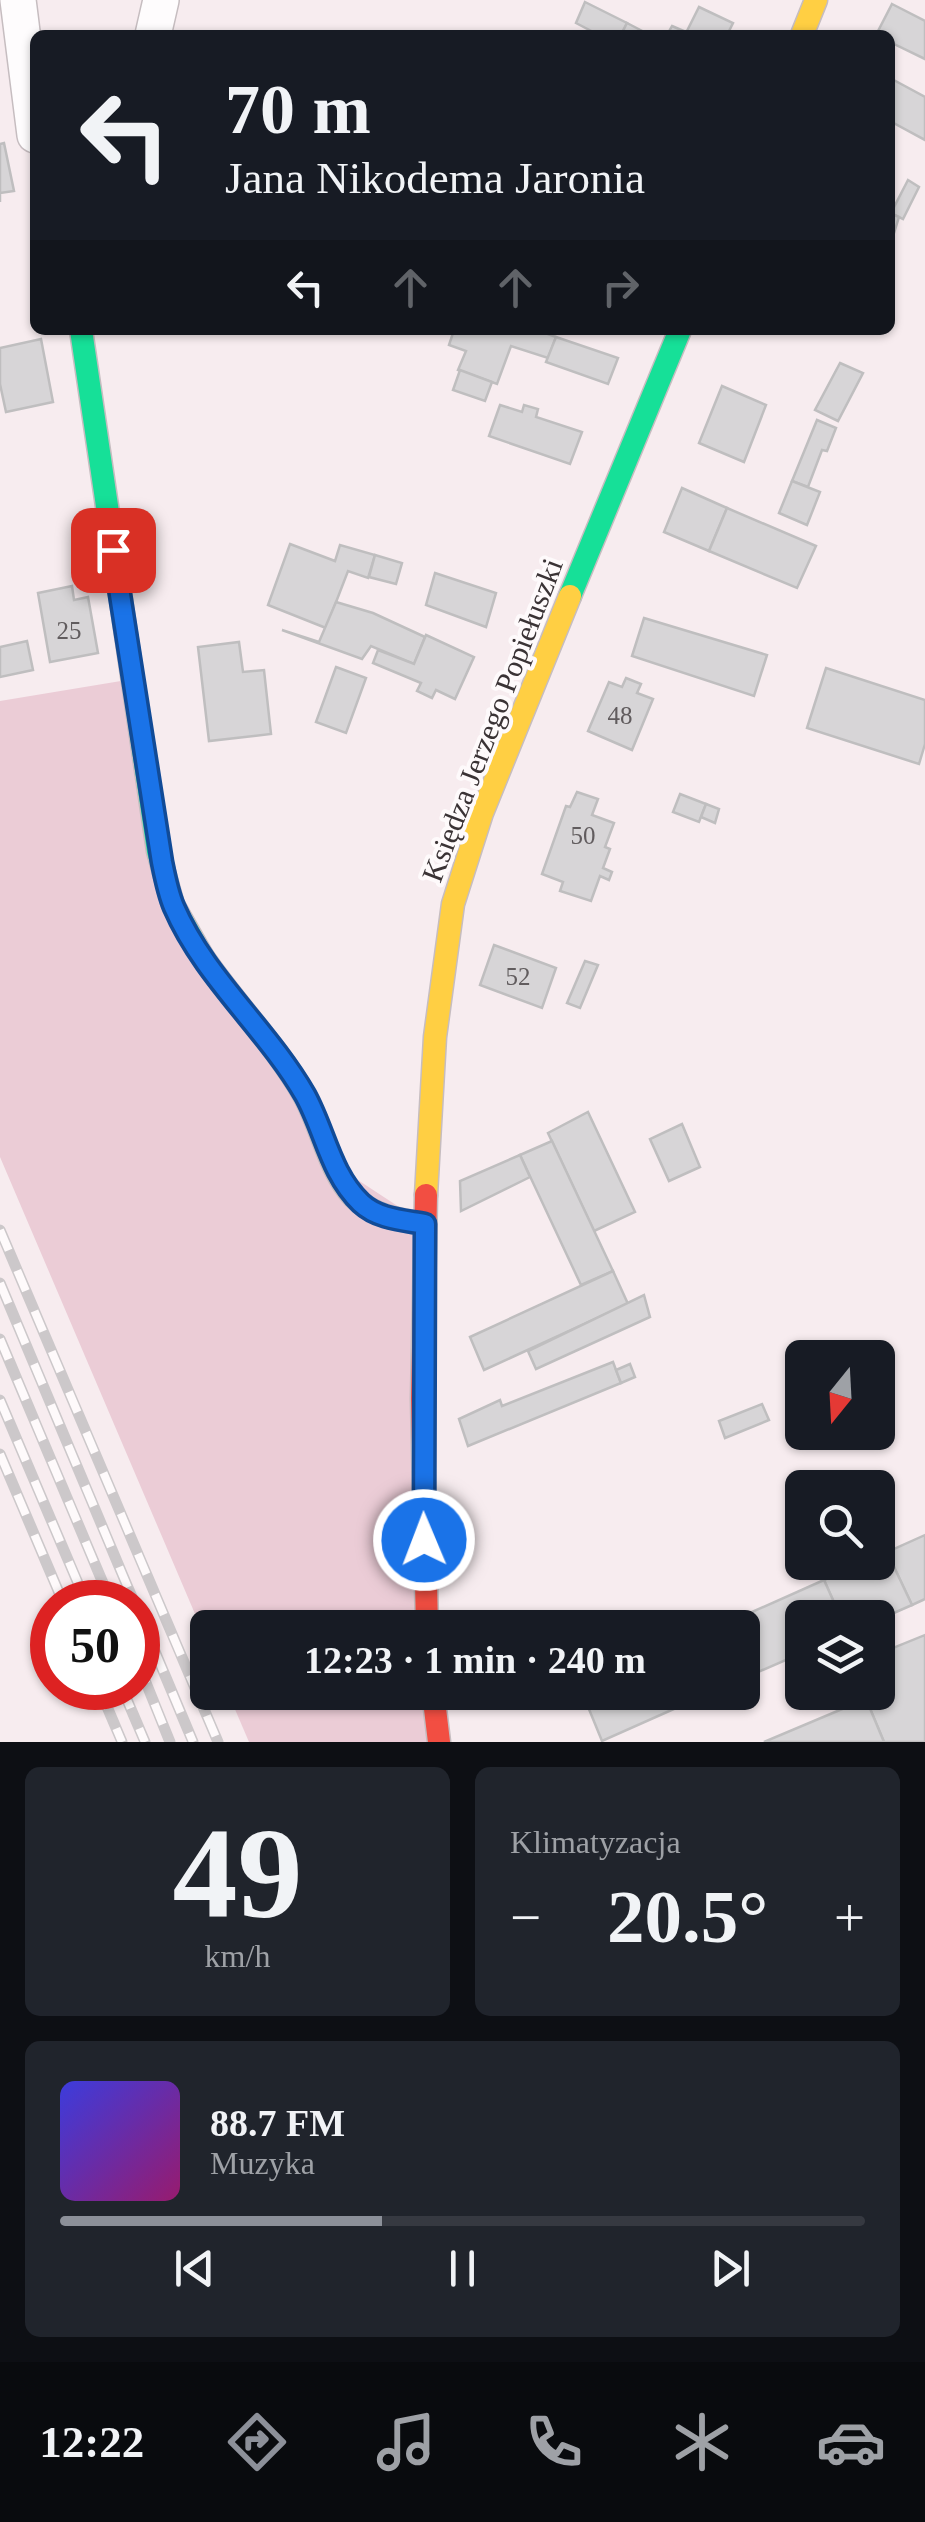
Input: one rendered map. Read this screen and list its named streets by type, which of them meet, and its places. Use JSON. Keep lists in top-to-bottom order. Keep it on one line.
{"streets":{"main road":["Księdza Jerzego Popiełuszki"]},"house_numbers":["25","48","50","52"],"north":"bottom","page":{"turn":["70 m","Jana Nikodema Jaronia"],"limit":"50","trip":"12:23 · 1 min · 240 m","tile":[["49","km/h"],"Klimatyzacja"],"heat":["−","20.5°","+"],"song":["88.7 FM","Muzyka"],"tabs":"12:22"}}
